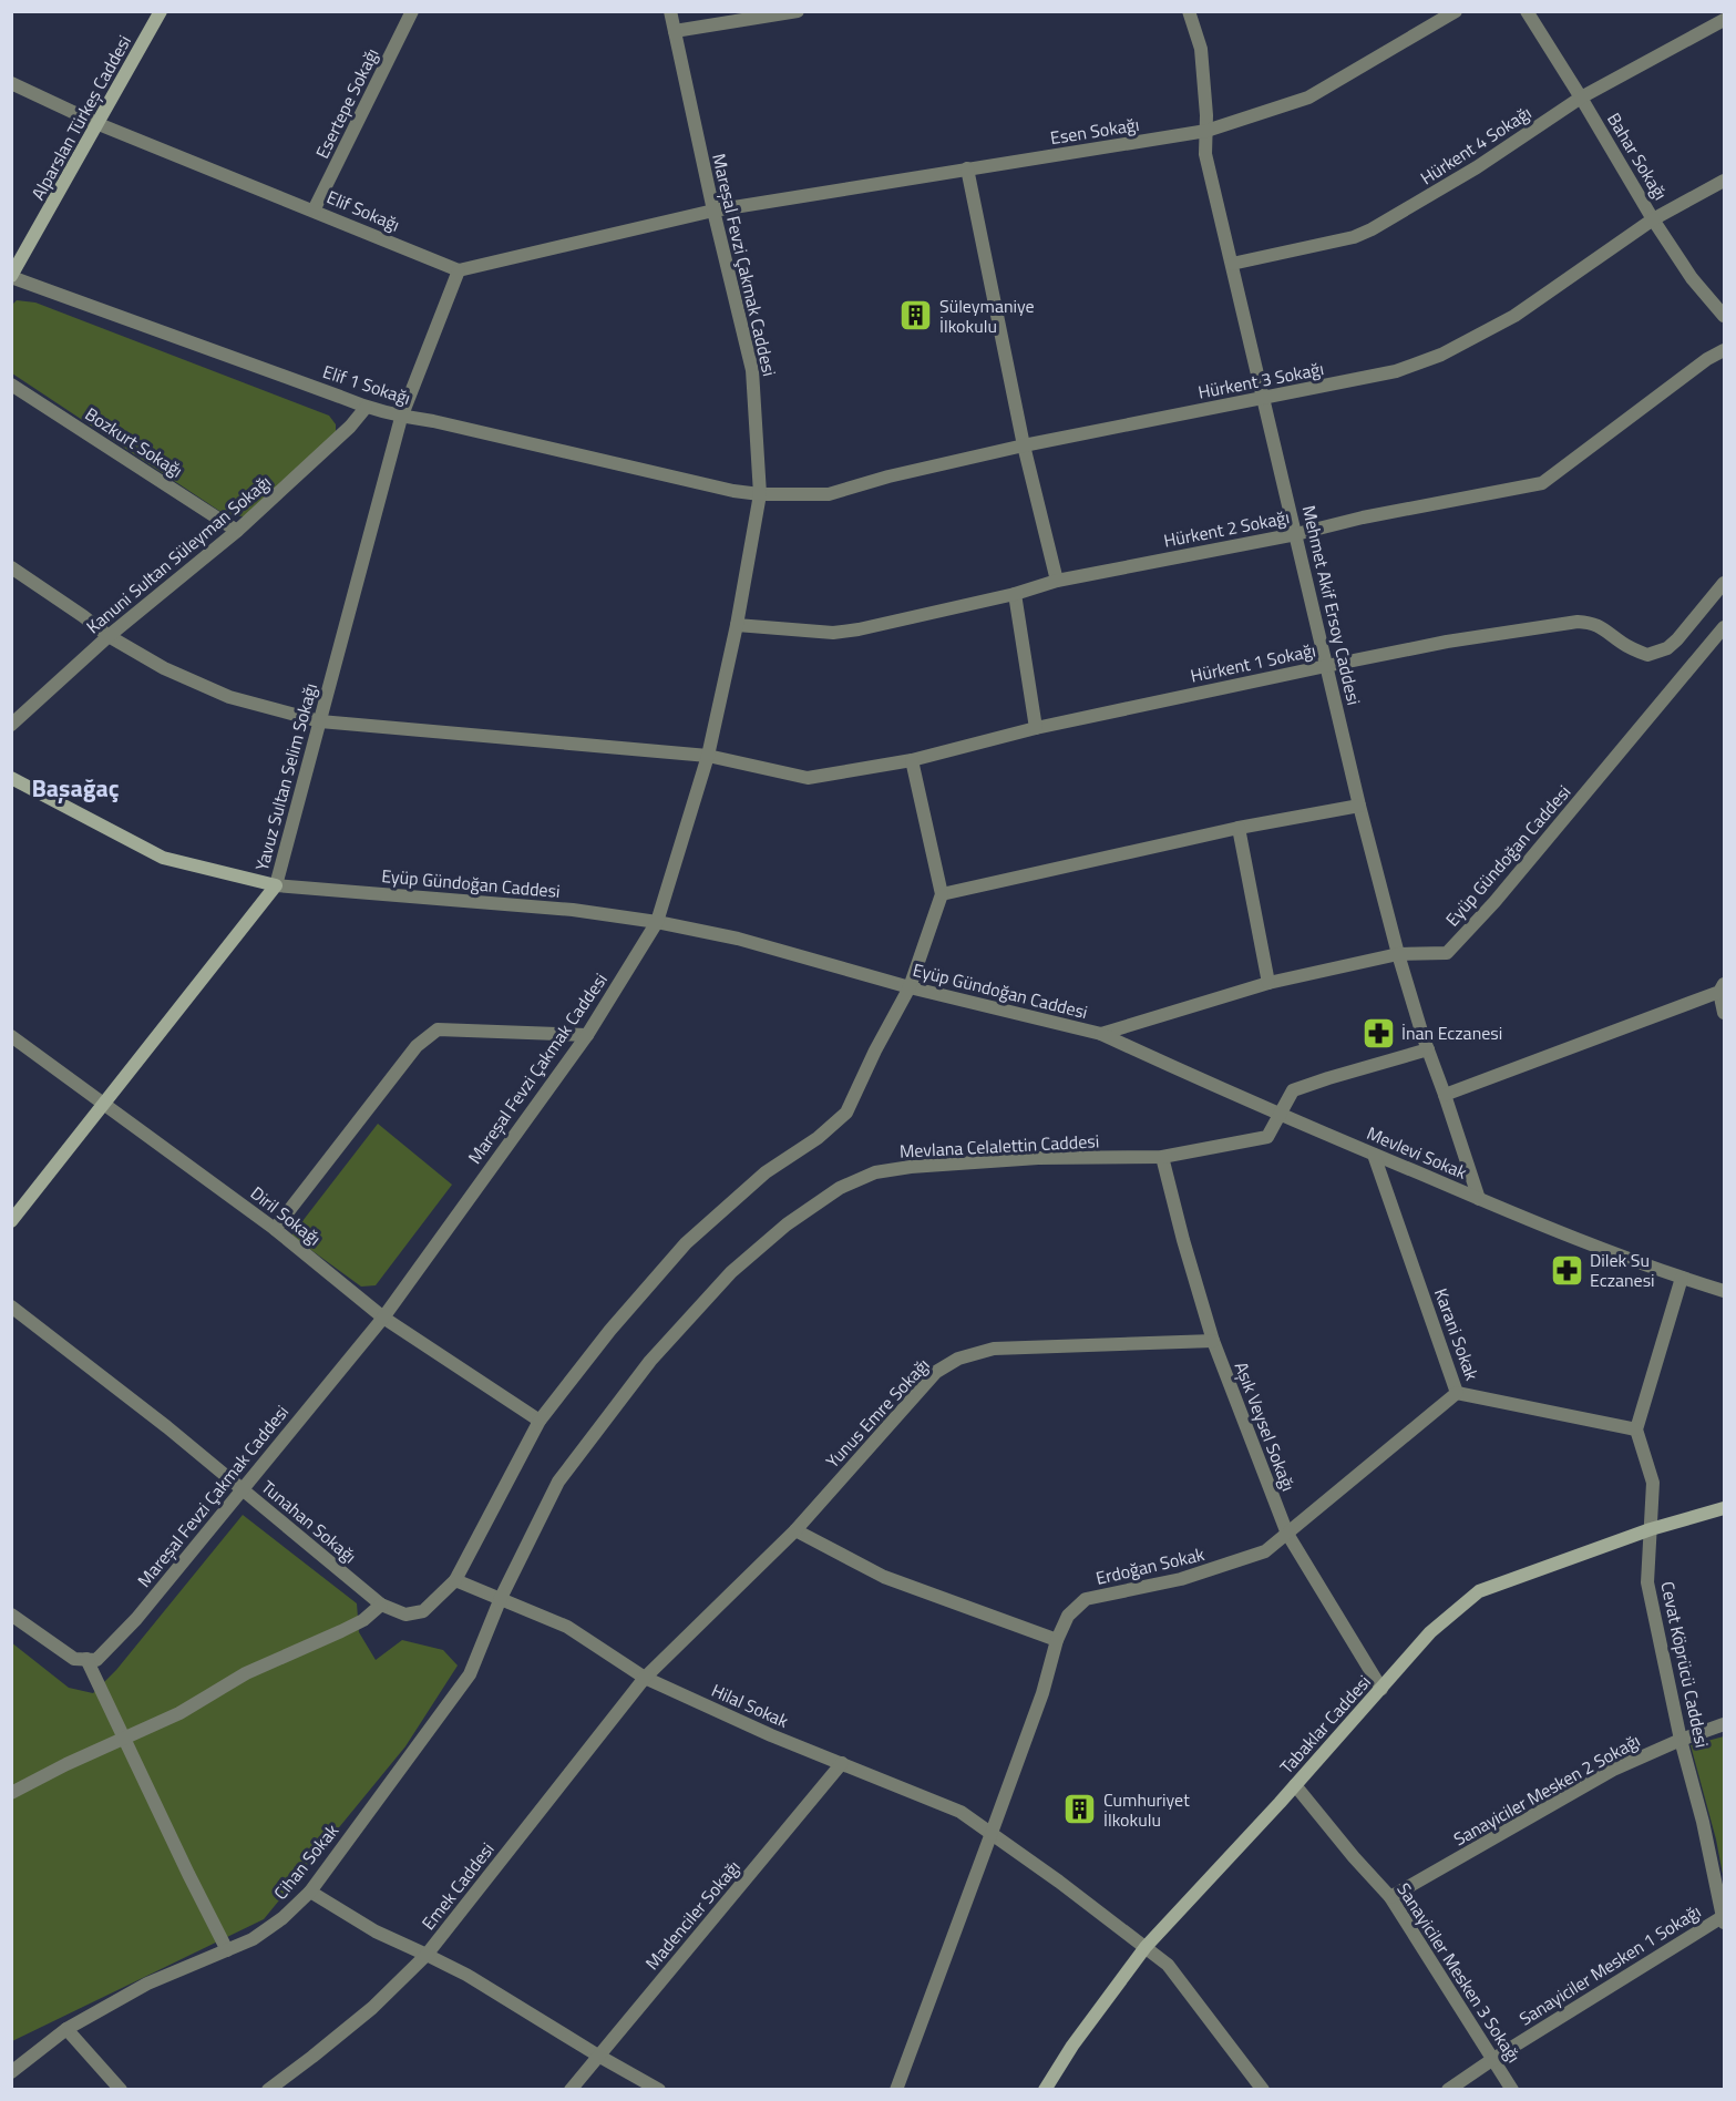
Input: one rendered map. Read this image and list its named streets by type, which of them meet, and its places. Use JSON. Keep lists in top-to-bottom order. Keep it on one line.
{"streets":{"street":["Esertepe Sokağı","Alparslan Türkeş Caddesi","Esen Sokağı","Hürkent 4 Sokağı","Bahar Sokağı","Elif Sokağı","Mareşal Fevzi Çakmak Caddesi","Hürkent 3 Sokağı","Elif 1 Sokağı","Bozkurt Sokağı","Hürkent 2 Sokağı","Kanuni Sultan Süleyman Sokağı","Mehmet Akif Ersoy Caddesi","Hürkent 1 Sokağı","Yavuz Sultan Selim Sokağı","Eyüp Gündoğan Caddesi","Mevlana Celalettin Caddesi","Mevlevi Sokak","Diril Sokağı","Karani Sokak","Yunus Emre Sokağı","Aşık Veysel Sokağı","Tunahan Sokağı","Erdoğan Sokak","Cevat Köprücü Caddesi","Hilal Sokak","Tabaklar Caddesi","Sanayiciler Mesken 2 Sokağı","Cihan Sokak","Emek Caddesi","Madenciler Sokağı","Sanayiciler Mesken 1 Sokağı","Sanayiciler Mesken 3 Sokağı"]},"crossings":[["Esertepe Sokağı","Elif Sokağı"],["Alparslan Türkeş Caddesi","Elif Sokağı"],["Alparslan Türkeş Caddesi","Elif 1 Sokağı"],["Esen Sokağı","Mareşal Fevzi Çakmak Caddesi"],["Esen Sokağı","Mehmet Akif Ersoy Caddesi"],["Hürkent 4 Sokağı","Bahar Sokağı"],["Hürkent 4 Sokağı","Mehmet Akif Ersoy Caddesi"],["Bahar Sokağı","Hürkent 3 Sokağı"],["Elif Sokağı","Yavuz Sultan Selim Sokağı"],["Mareşal Fevzi Çakmak Caddesi","Hürkent 3 Sokağı"],["Mareşal Fevzi Çakmak Caddesi","Elif 1 Sokağı"],["Mareşal Fevzi Çakmak Caddesi","Hürkent 2 Sokağı"],["Mareşal Fevzi Çakmak Caddesi","Hürkent 1 Sokağı"],["Mareşal Fevzi Çakmak Caddesi","Eyüp Gündoğan Caddesi"],["Mareşal Fevzi Çakmak Caddesi","Diril Sokağı"],["Mareşal Fevzi Çakmak Caddesi","Tunahan Sokağı"],["Hürkent 3 Sokağı","Elif 1 Sokağı"],["Hürkent 3 Sokağı","Mehmet Akif Ersoy Caddesi"],["Elif 1 Sokağı","Kanuni Sultan Süleyman Sokağı"],["Elif 1 Sokağı","Yavuz Sultan Selim Sokağı"],["Bozkurt Sokağı","Kanuni Sultan Süleyman Sokağı"],["Hürkent 2 Sokağı","Mehmet Akif Ersoy Caddesi"],["Kanuni Sultan Süleyman Sokağı","Hürkent 1 Sokağı"],["Mehmet Akif Ersoy Caddesi","Hürkent 1 Sokağı"],["Mehmet Akif Ersoy Caddesi","Eyüp Gündoğan Caddesi"],["Mehmet Akif Ersoy Caddesi","Mevlana Celalettin Caddesi"],["Mehmet Akif Ersoy Caddesi","Mevlevi Sokak"],["Hürkent 1 Sokağı","Yavuz Sultan Selim Sokağı"],["Yavuz Sultan Selim Sokağı","Eyüp Gündoğan Caddesi"],["Yavuz Sultan Selim Sokağı","Diril Sokağı"],["Eyüp Gündoğan Caddesi","Mevlevi Sokak"],["Eyüp Gündoğan Caddesi","Tunahan Sokağı"],["Mevlana Celalettin Caddesi","Mevlevi Sokak"],["Mevlana Celalettin Caddesi","Aşık Veysel Sokağı"],["Mevlana Celalettin Caddesi","Hilal Sokak"],["Mevlana Celalettin Caddesi","Cihan Sokak"],["Mevlevi Sokak","Karani Sokak"],["Diril Sokağı","Tunahan Sokağı"],["Karani Sokak","Erdoğan Sokak"],["Karani Sokak","Cevat Köprücü Caddesi"],["Yunus Emre Sokağı","Aşık Veysel Sokağı"],["Yunus Emre Sokağı","Hilal Sokak"],["Yunus Emre Sokağı","Emek Caddesi"],["Aşık Veysel Sokağı","Erdoğan Sokak"],["Aşık Veysel Sokağı","Tabaklar Caddesi"],["Cevat Köprücü Caddesi","Tabaklar Caddesi"],["Cevat Köprücü Caddesi","Sanayiciler Mesken 2 Sokağı"],["Cevat Köprücü Caddesi","Sanayiciler Mesken 1 Sokağı"],["Hilal Sokak","Tabaklar Caddesi"],["Hilal Sokak","Cihan Sokak"],["Hilal Sokak","Emek Caddesi"],["Hilal Sokak","Madenciler Sokağı"],["Tabaklar Caddesi","Sanayiciler Mesken 3 Sokağı"],["Sanayiciler Mesken 2 Sokağı","Sanayiciler Mesken 3 Sokağı"],["Sanayiciler Mesken 1 Sokağı","Sanayiciler Mesken 3 Sokağı"]],"districts":["Başağaç"],"places":{"building":["Süleymaniye İlkokulu","Cumhuriyet İlkokulu"],"pharmacy":["İnan Eczanesi","Dilek Su Eczanesi"]}}
